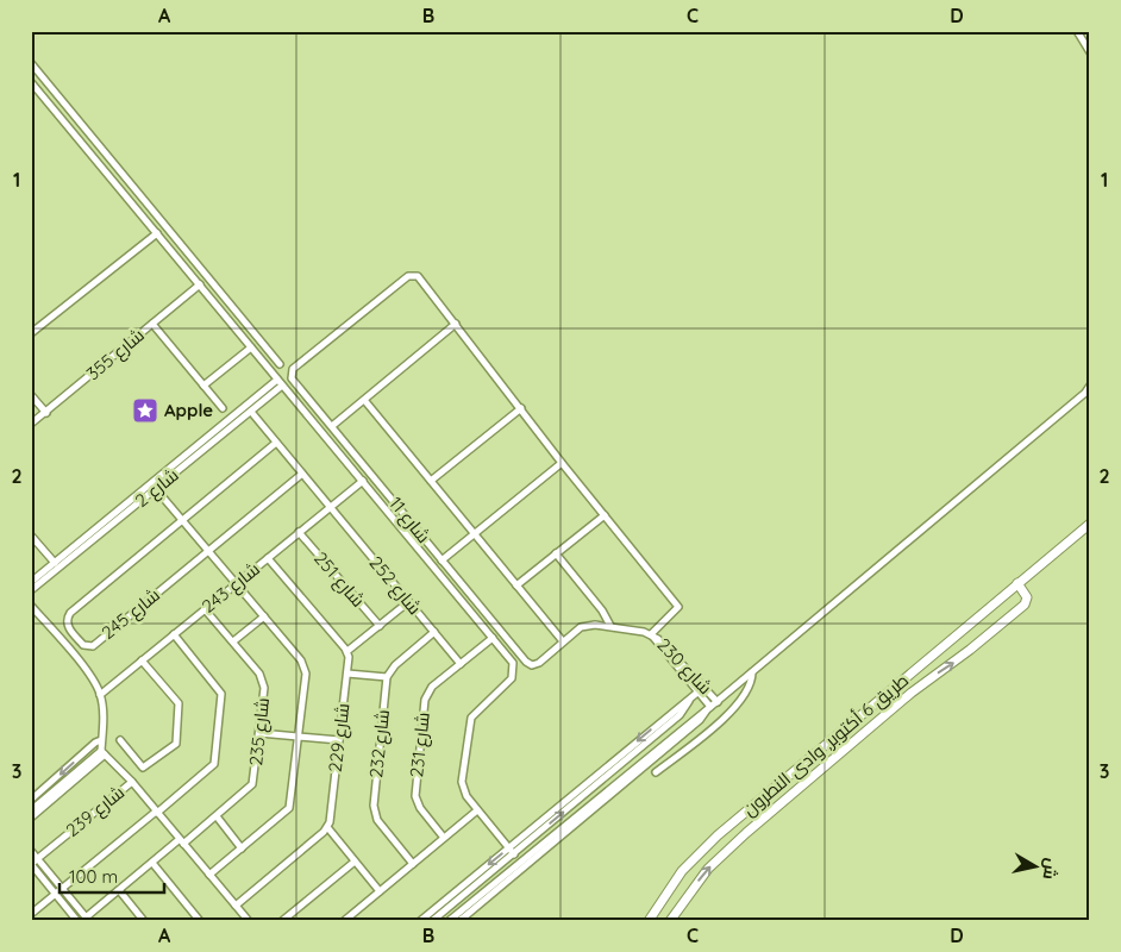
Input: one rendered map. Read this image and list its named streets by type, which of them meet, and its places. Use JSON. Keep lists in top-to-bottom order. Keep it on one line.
{"streets":{"street":["شارع 355","شارع 2","شارع 11","شارع 251","شارع 252","شارع 243","شارع 245","شارع 230","شارع 235","شارع 229","شارع 232","شارع 231","طريق 6 أكتوبر, وادى النطرون","شارع 239"]},"crossings":[["شارع 355","شارع 11"],["شارع 2","شارع 11"],["شارع 2","شارع 252"],["شارع 11","شارع 243"],["شارع 11","شارع 230"],["شارع 11","شارع 231"],["شارع 251","شارع 243"],["شارع 252","شارع 243"],["شارع 252","شارع 245"],["شارع 252","شارع 231"],["شارع 243","شارع 235"]],"places":{"place":["Apple"]},"scale_bar":"100 m","north":"right","grid":{"columns":["A","B","C","D"],"rows":["1","2","3"]}}
